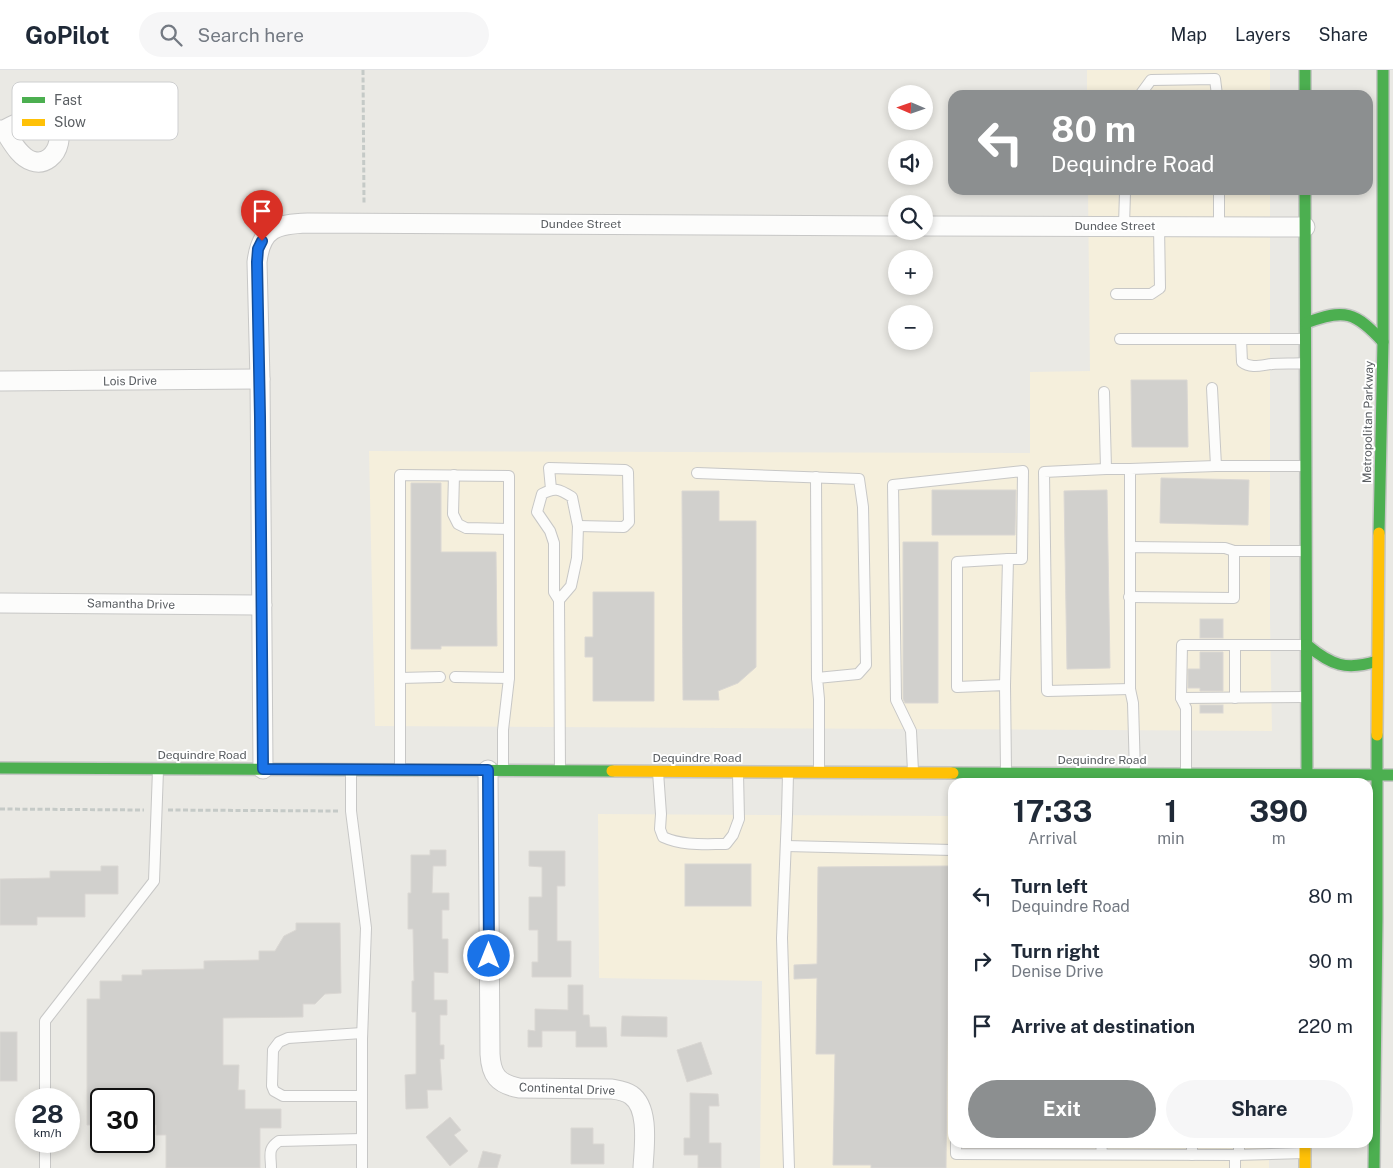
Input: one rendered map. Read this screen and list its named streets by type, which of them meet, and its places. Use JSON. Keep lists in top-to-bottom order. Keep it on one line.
{"streets":{"main road":["Metropolitan Parkway","Dequindre Road"],"street":["Dundee Street","Lois Drive","Samantha Drive","Continental Drive"]},"crossings":[["Dundee Street","Lois Drive"],["Metropolitan Parkway","Dequindre Road"],["Dequindre Road","Continental Drive"]],"legend":["Fast","Slow"],"north":"left","page":{"header":"GoPilot","search":"Search here","nav":["Map","Layers","Share"],"map_buttons":["+","−"],"turn":["80 m","Dequindre Road"],"eta":["17:33","Arrival","1","min","390","m"],"list":[{"name":"Turn left","note":"Dequindre Road","value":"80 m"},{"name":"Turn right","note":"Denise Drive","value":"90 m"},{"name":"Arrive at destination","value":"220 m"}],"buttons":["Exit","Share"],"speed":"28 km/h","limit":"30"}}
